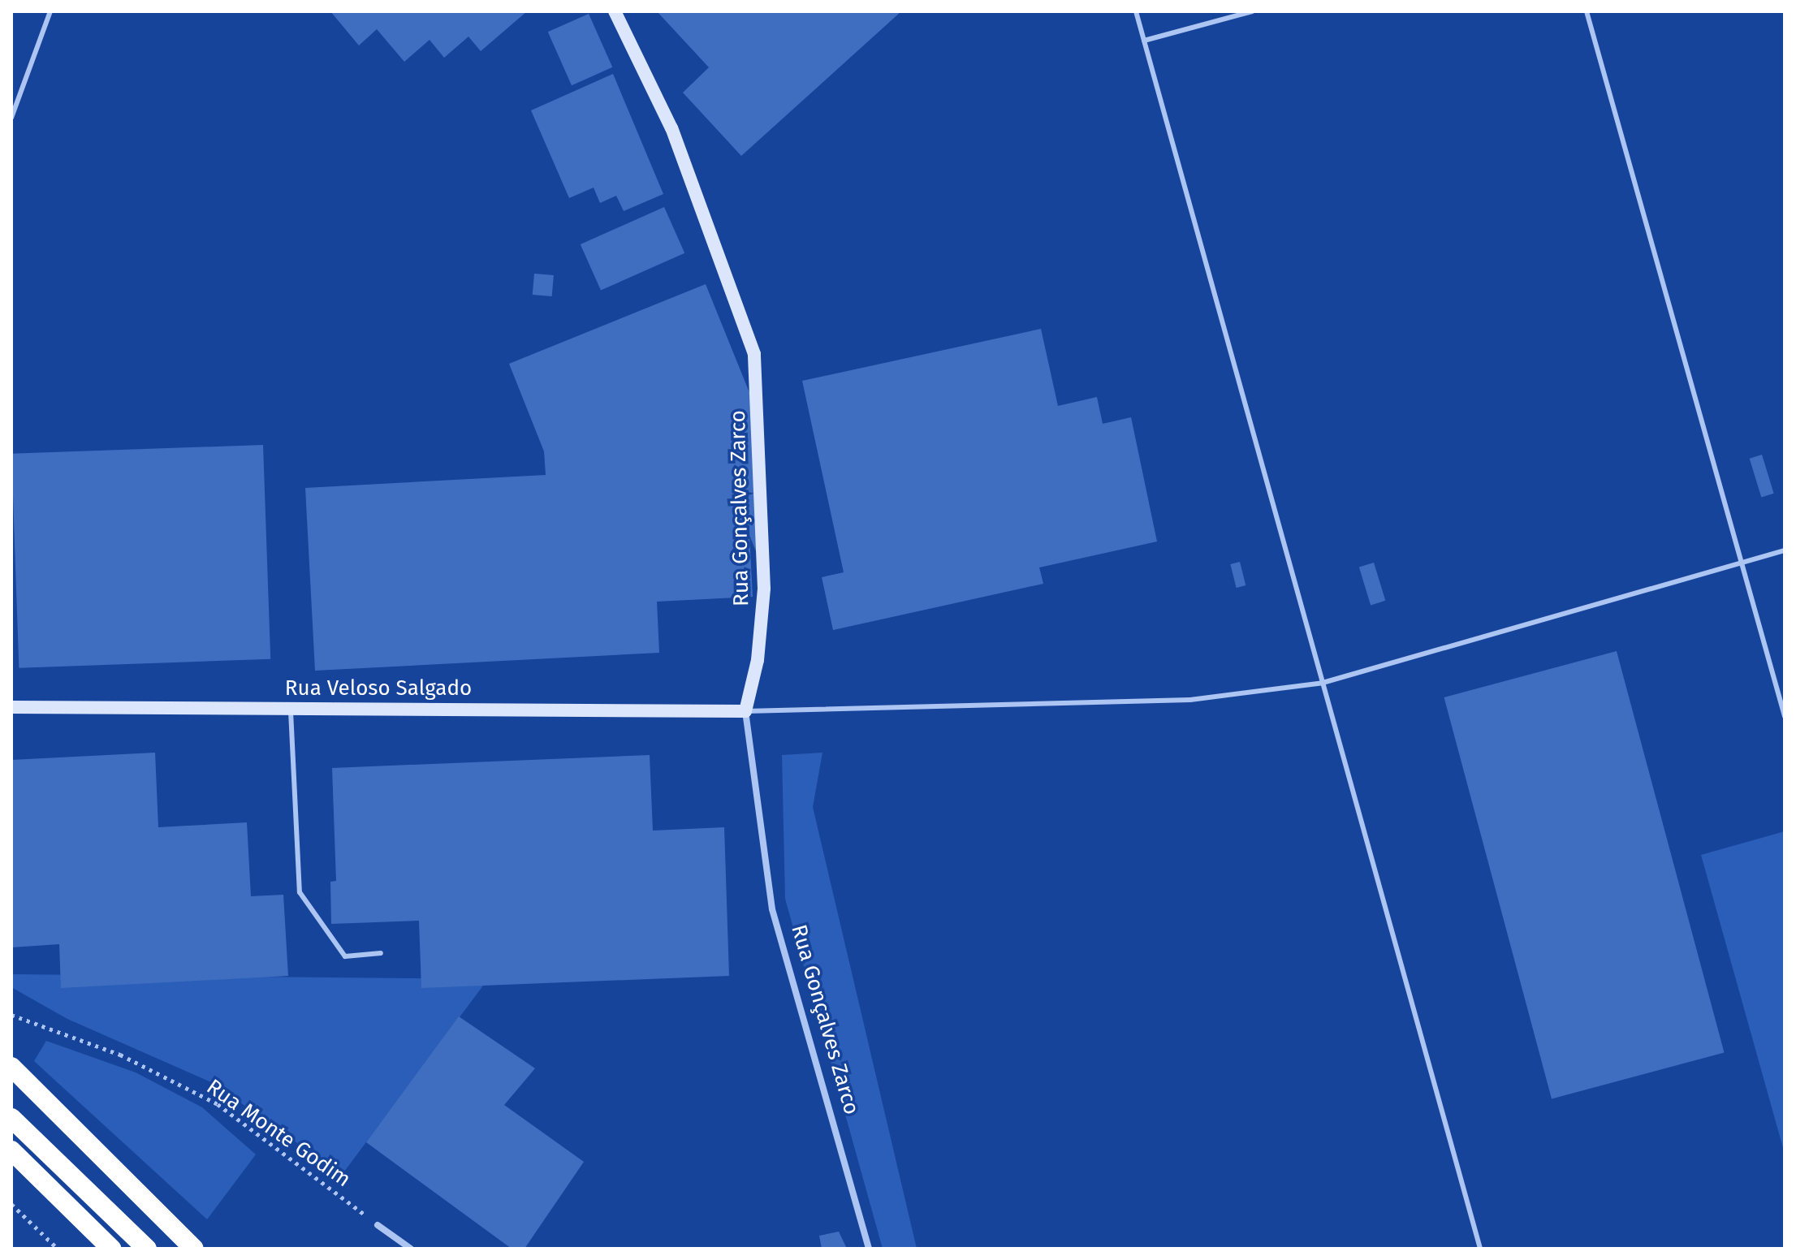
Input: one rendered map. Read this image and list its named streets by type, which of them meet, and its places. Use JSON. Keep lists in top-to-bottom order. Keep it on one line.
{"streets":{"street":["Rua Gonçalves Zarco","Rua Veloso Salgado"],"path":["Rua Monte Godim"]},"crossings":[["Rua Gonçalves Zarco","Rua Veloso Salgado"]]}
